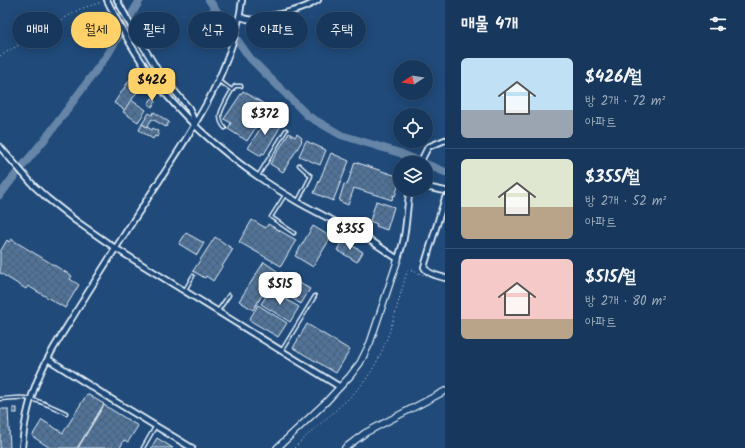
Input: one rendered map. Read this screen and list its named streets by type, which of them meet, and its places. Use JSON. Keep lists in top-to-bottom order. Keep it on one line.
{"north":"left","page":{"heading":"매물 4개","chip":["매매","월세","필터","신규","아파트","주택"],"list":[{"name":"$426/월","note":"방 2개 · 72 m² · 아파트"},{"name":"$355/월","note":"방 2개 · 52 m² · 아파트"},{"name":"$515/월","note":"방 2개 · 80 m² · 아파트"}],"price":["$426","$372","$355","$515"]}}
